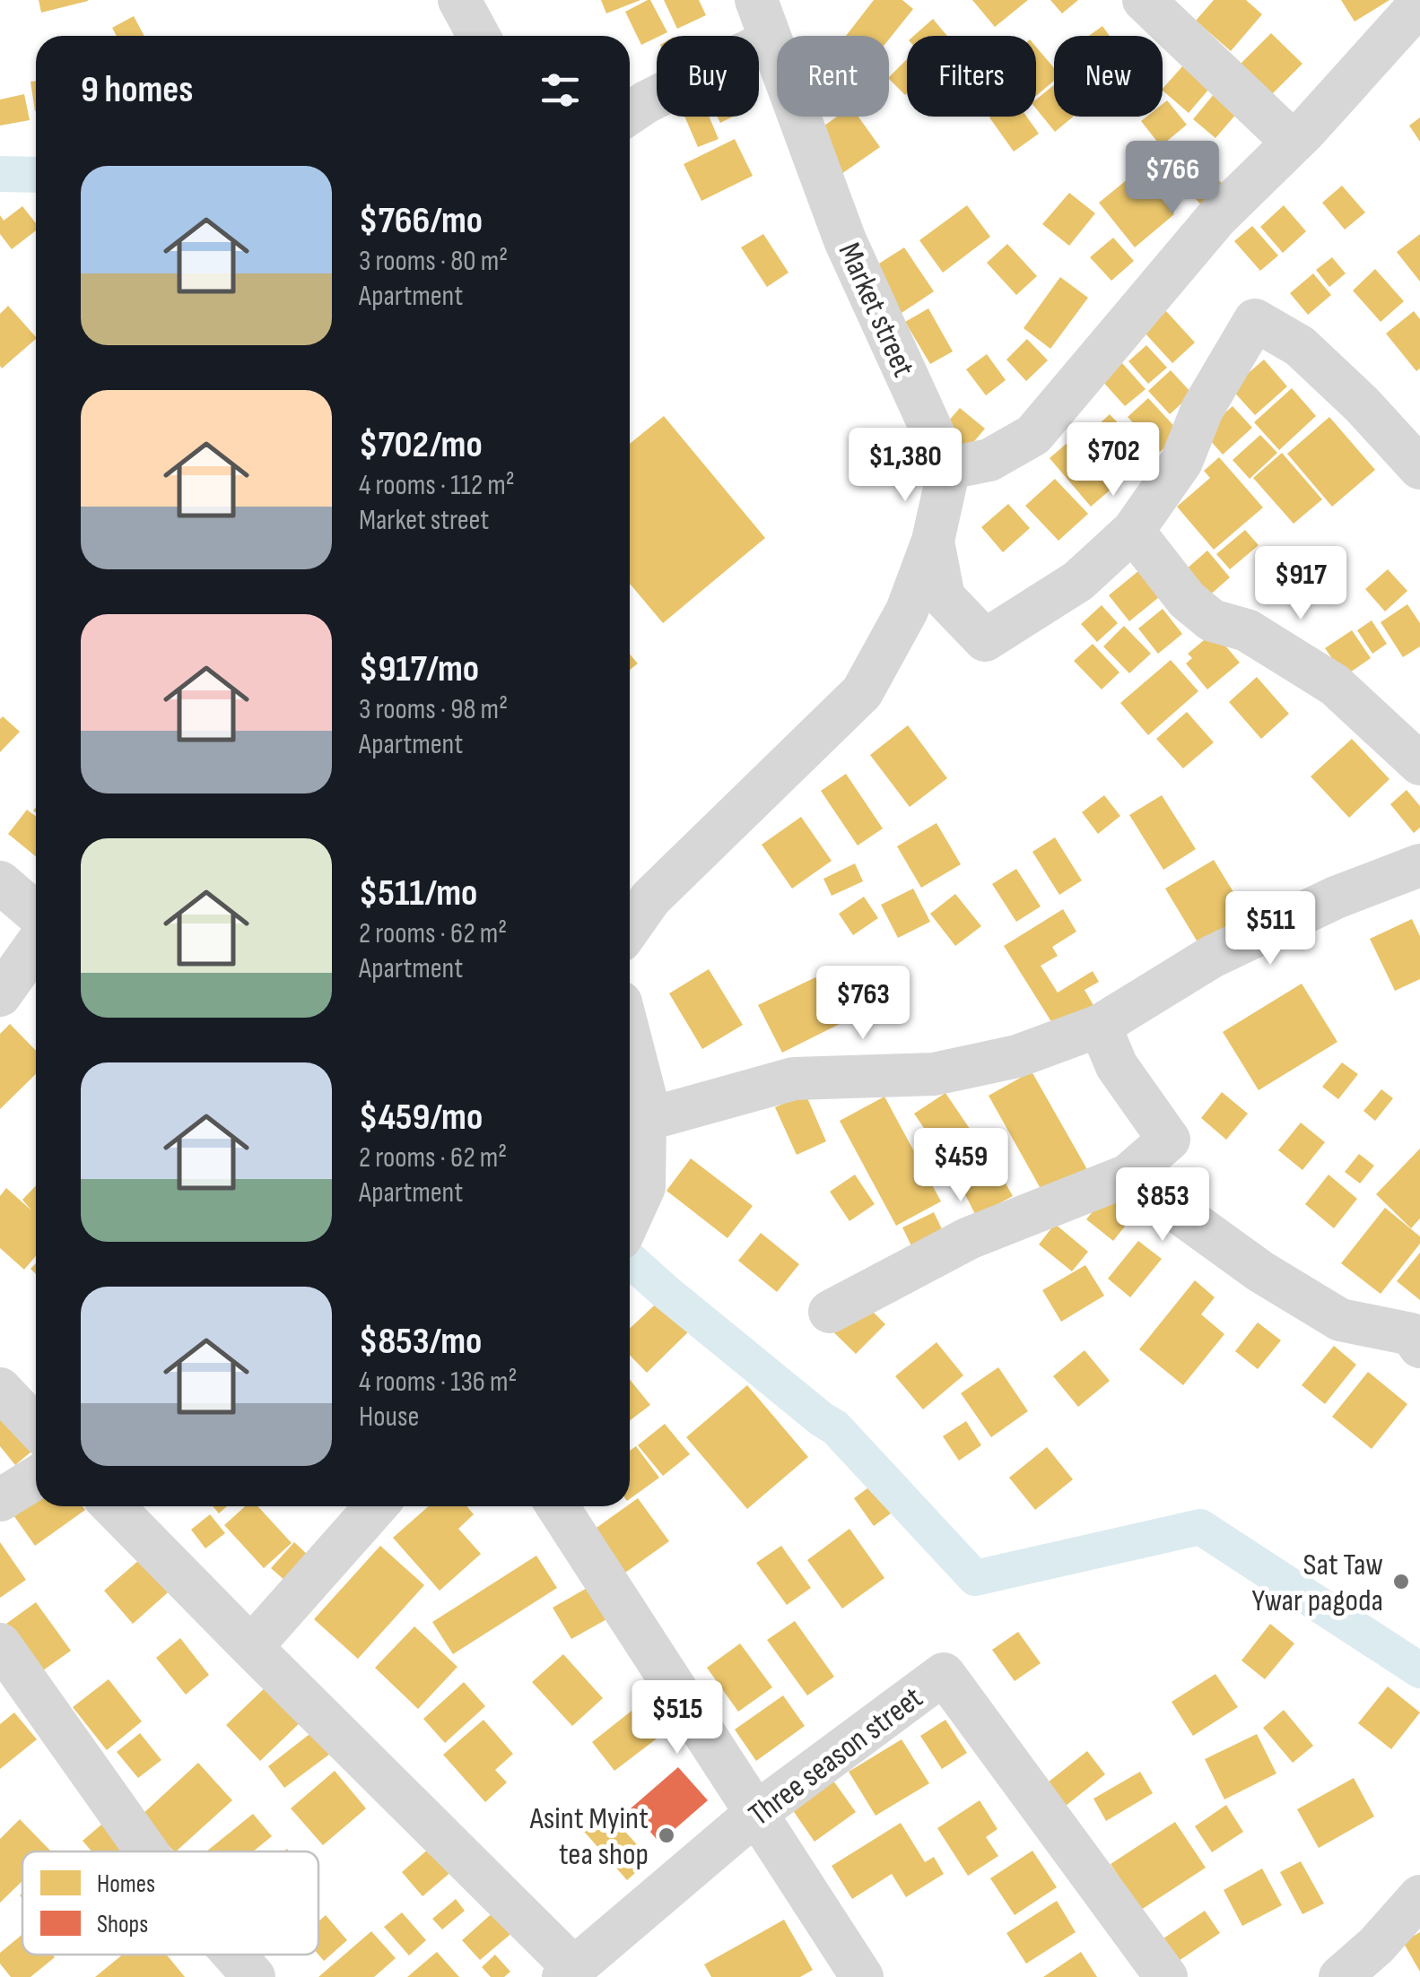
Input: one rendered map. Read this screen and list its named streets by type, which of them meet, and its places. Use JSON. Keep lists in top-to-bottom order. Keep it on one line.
{"streets":{"street":["Market street","Three season street"]},"places":["Sat Taw Ywar pagoda","Asint Myint tea shop"],"legend":["Homes","Shops"],"page":{"chip":["Buy","Rent","Filters","New"],"heading":"9 homes","price":["$766","$702","$1,380","$917","$511","$763","$459","$853","$515"],"list":[{"name":"$766/mo","note":"3 rooms · 80 m² · Apartment"},{"name":"$702/mo","note":"4 rooms · 112 m² · Market street"},{"name":"$917/mo","note":"3 rooms · 98 m² · Apartment"},{"name":"$511/mo","note":"2 rooms · 62 m² · Apartment"},{"name":"$459/mo","note":"2 rooms · 62 m² · Apartment"},{"name":"$853/mo","note":"4 rooms · 136 m² · House"}]}}
